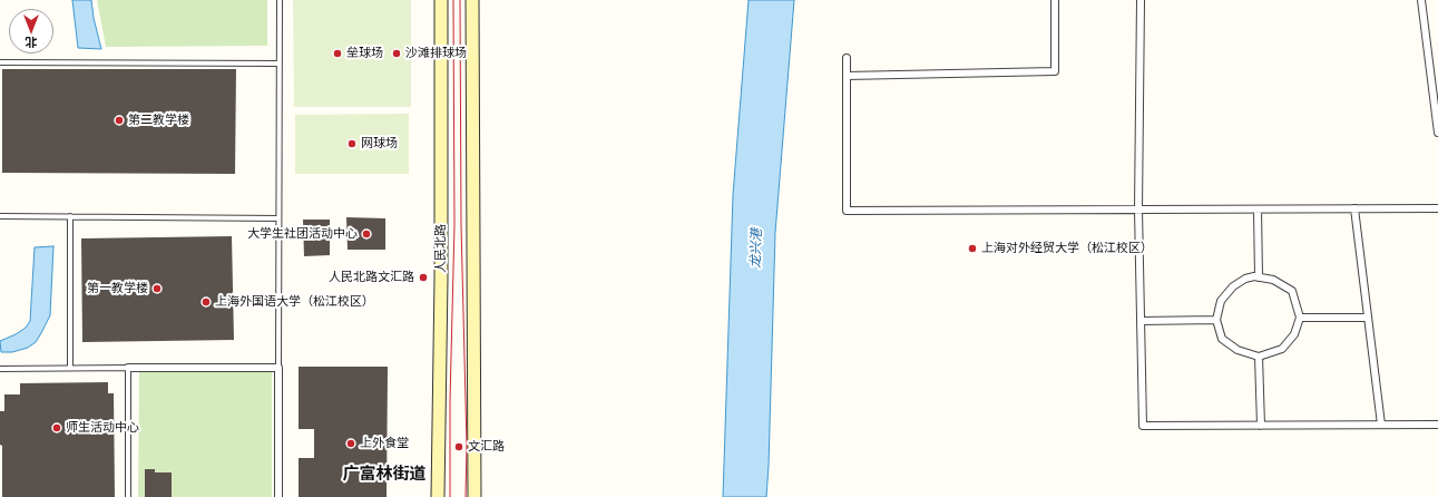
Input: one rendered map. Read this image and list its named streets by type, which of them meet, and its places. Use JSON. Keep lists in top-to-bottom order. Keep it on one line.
{"streets":{"main road":["人民北路"]},"districts":["广富林街道"],"water":["龙兴港"],"places":["垒球场","沙滩排球场","第二教学楼","网球场","大学生社团活动中心","上海对外经贸大学（松江校区）","人民北路文汇路","第一教学楼","上海外国语大学（松江校区）","师生活动中心","上外食堂","文汇路"],"north":"bottom"}
